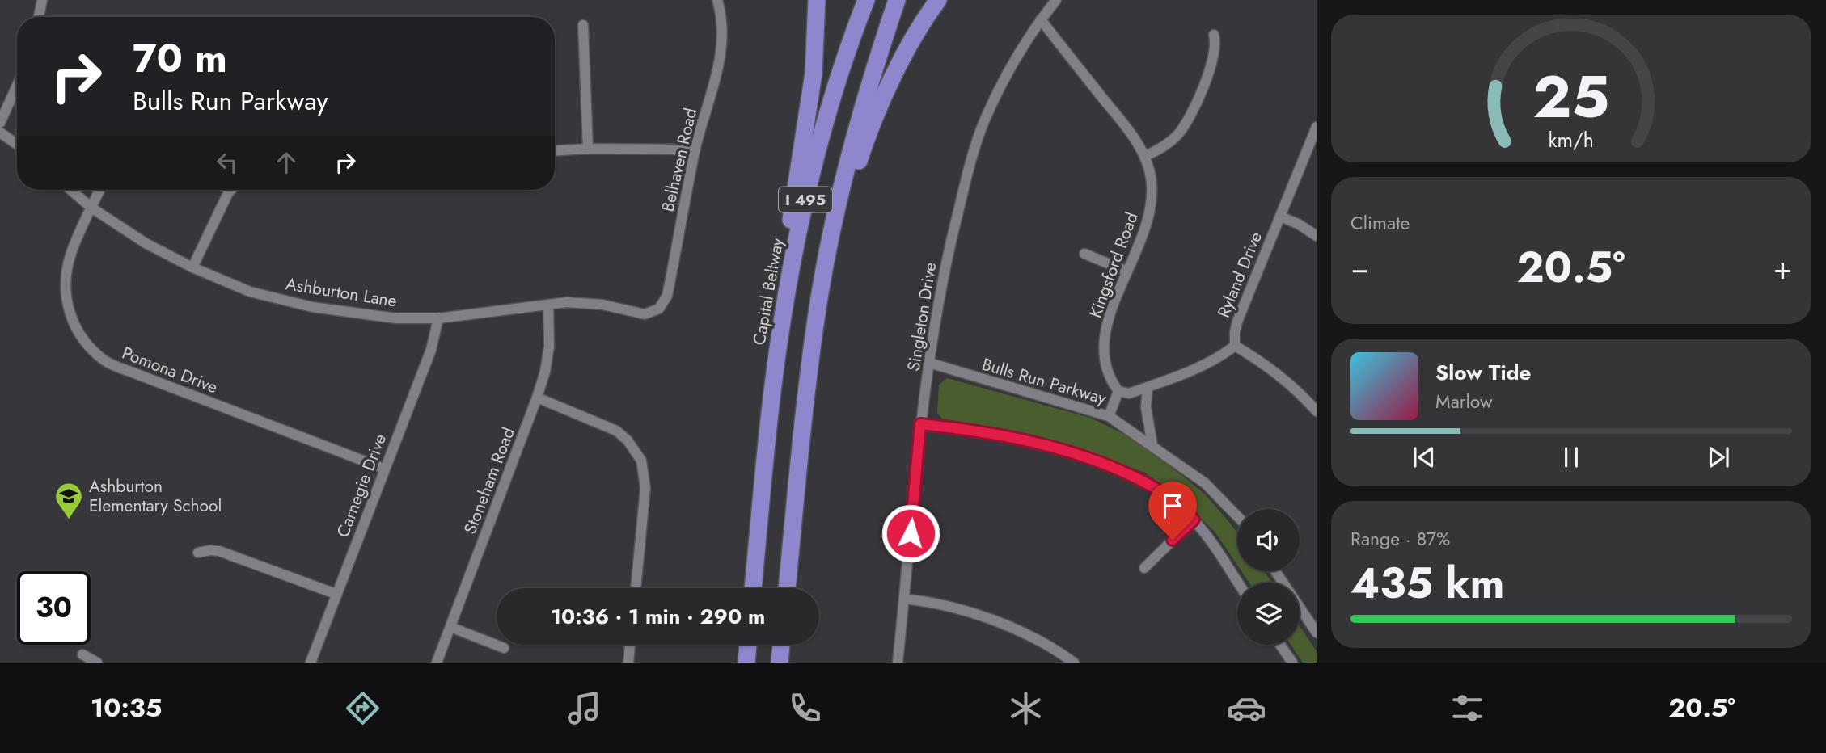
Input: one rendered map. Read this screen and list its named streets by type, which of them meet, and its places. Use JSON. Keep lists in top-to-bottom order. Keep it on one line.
{"streets":{"highway":["I 495","Capital Beltway"],"street":["Belhaven Road","Kingsford Road","Ryland Drive","Ashburton Lane","Singleton Drive","Pomona Drive","Bulls Run Parkway","Stoneham Road","Carnegie Drive"]},"crossings":[["Belhaven Road","Ashburton Lane"],["Kingsford Road","Singleton Drive"],["Ashburton Lane","Pomona Drive"],["Ashburton Lane","Stoneham Road"],["Ashburton Lane","Carnegie Drive"],["Singleton Drive","Bulls Run Parkway"],["Pomona Drive","Carnegie Drive"]],"places":{"school or university":["Ashburton Elementary School"]},"page":{"turn":["70 m","Bulls Run Parkway"],"tile":["Climate",["Range · 87%","435 km"]],"heat":["−","20.5°","+"],"song":["Slow Tide","Marlow"],"limit":"30","trip":"10:36 · 1 min · 290 m","tabs":["10:35","20.5°"],"gauge":["25","km/h"]}}
